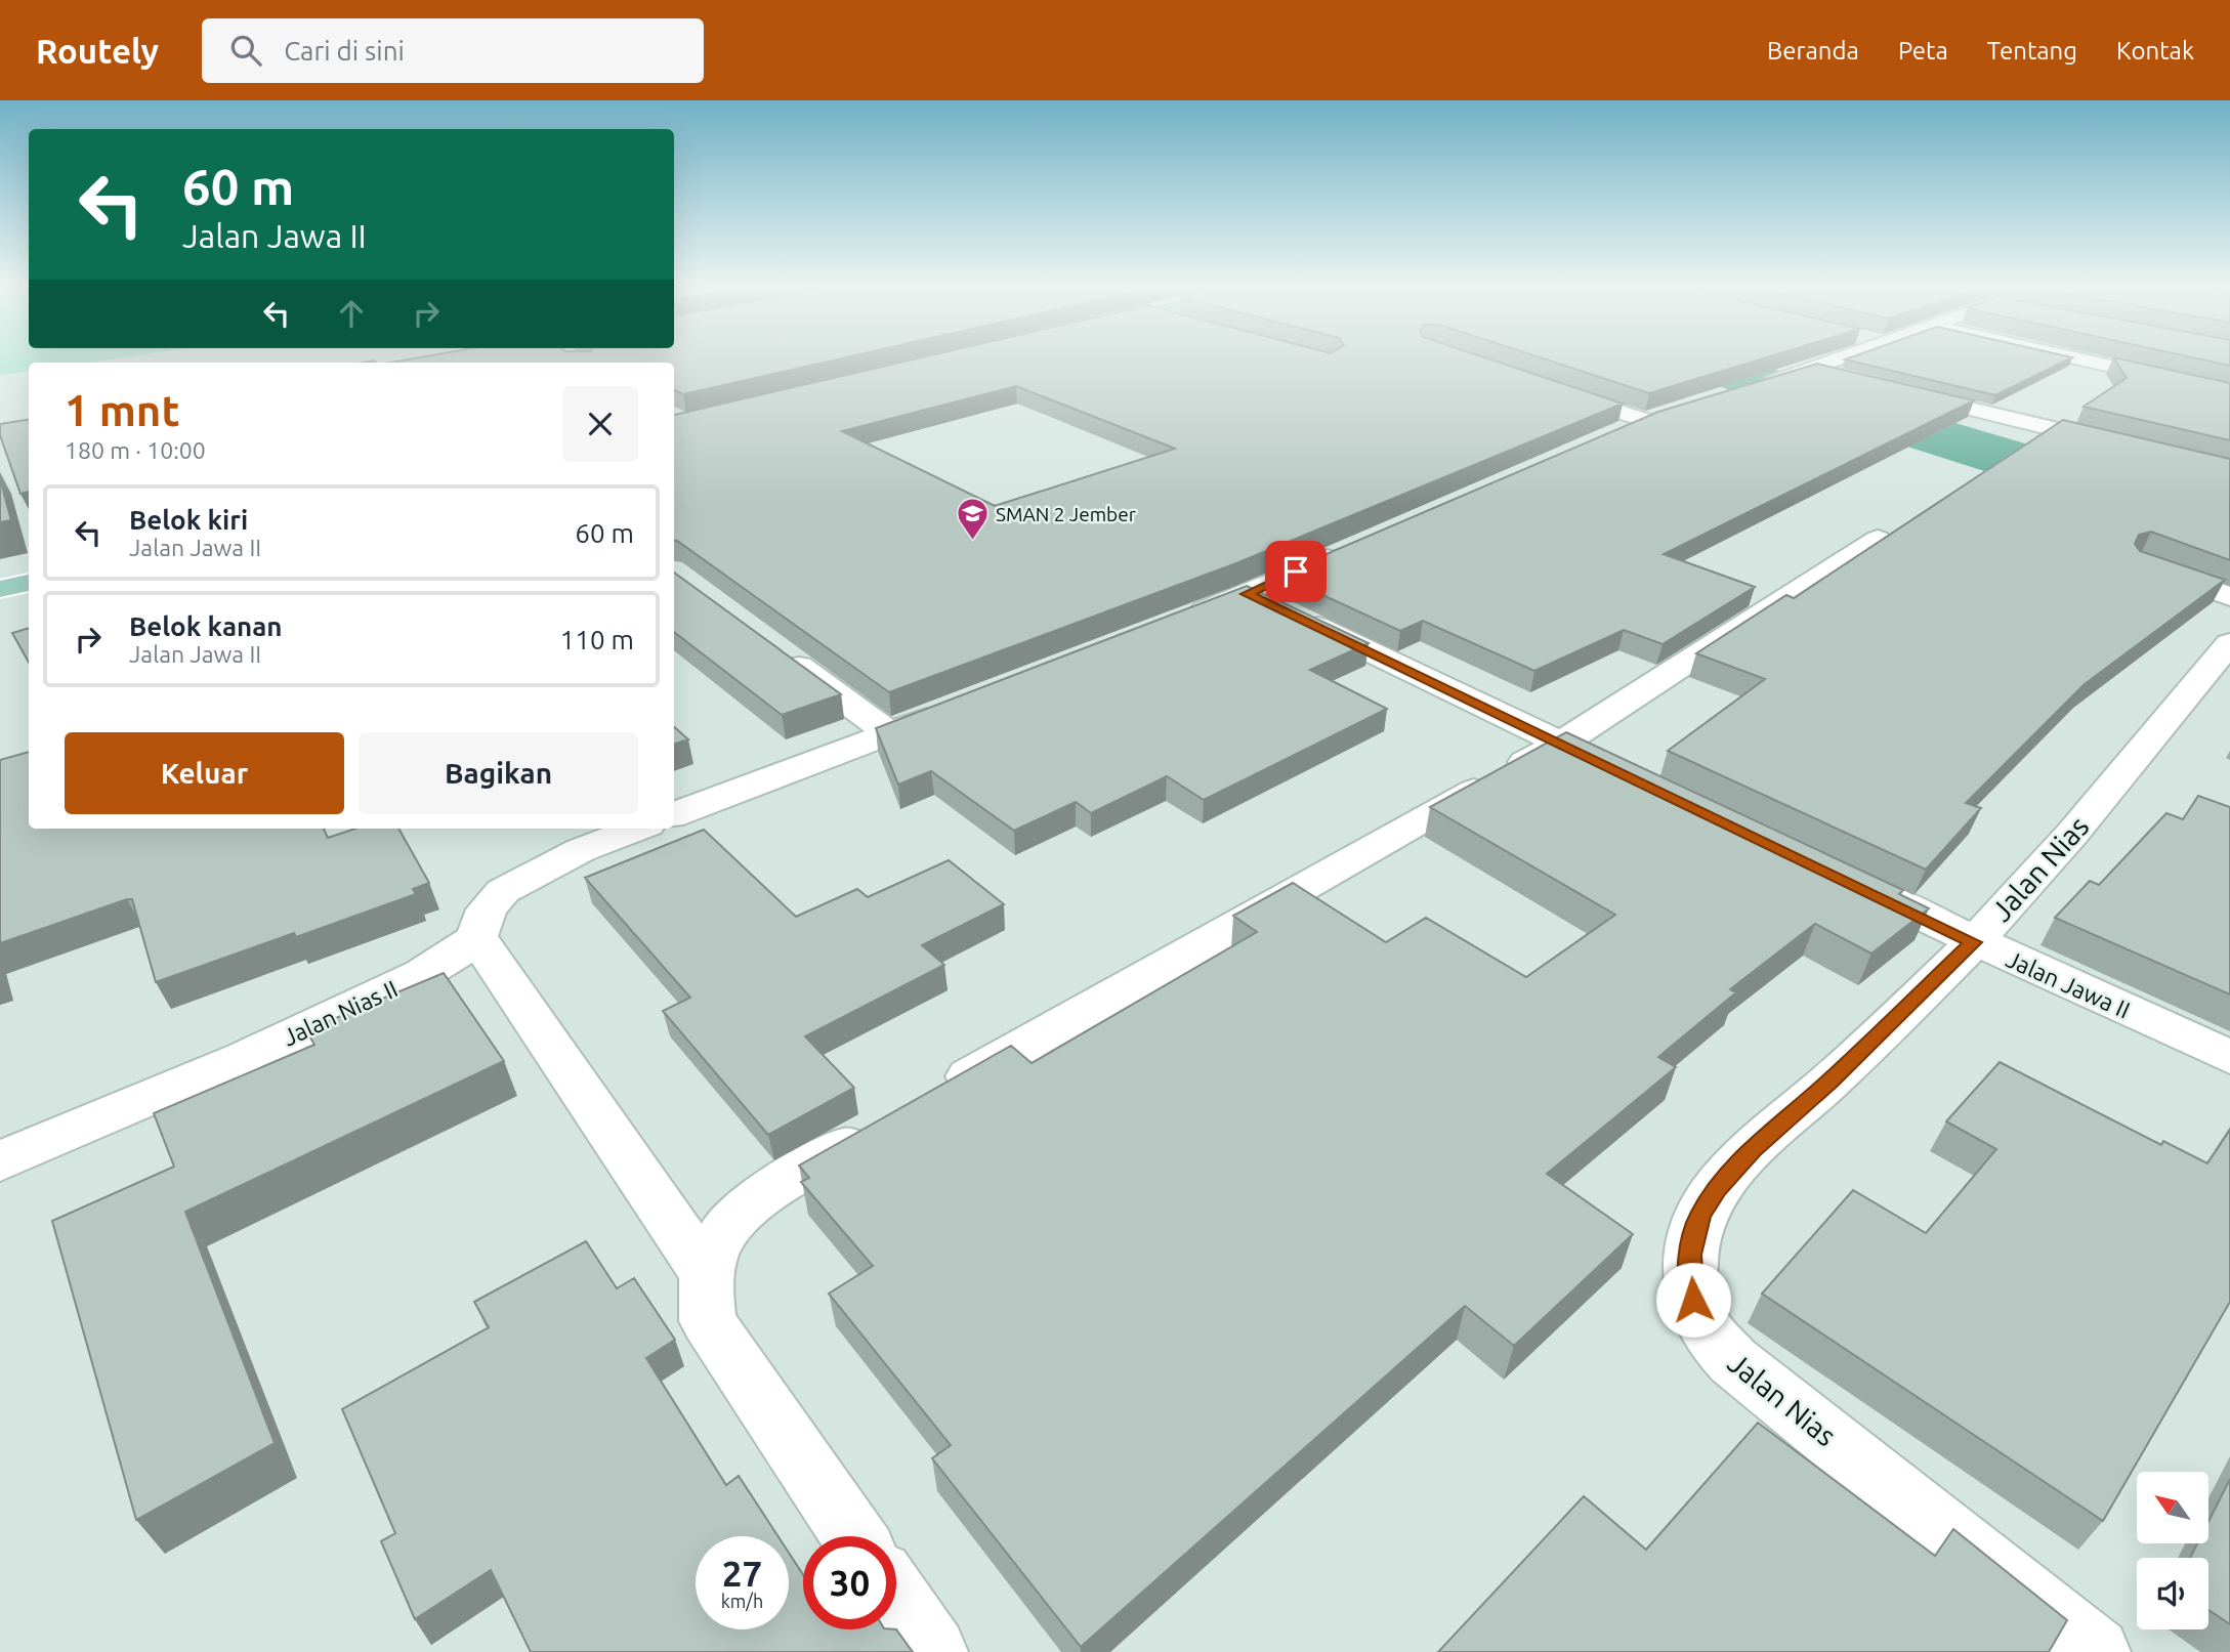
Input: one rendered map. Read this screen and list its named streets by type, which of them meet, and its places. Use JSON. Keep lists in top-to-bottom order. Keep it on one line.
{"streets":{"street":["Jalan Nias","Jalan Jawa II","Jalan Nias II"]},"crossings":[["Jalan Nias","Jalan Jawa II"]],"places":{"school or university":["SMAN 2 Jember"]},"north":"top left","page":{"header":"Routely","search":"Cari di sini","nav":["Beranda","Peta","Tentang","Kontak"],"turn":["60 m","Jalan Jawa II"],"heading":["1 mnt","180 m · 10:00"],"list":[{"name":"Belok kiri","note":"Jalan Jawa II","value":"60 m"},{"name":"Belok kanan","note":"Jalan Jawa II","value":"110 m"}],"buttons":["Keluar","Bagikan"],"speed":"27 km/h","limit":"30"}}
